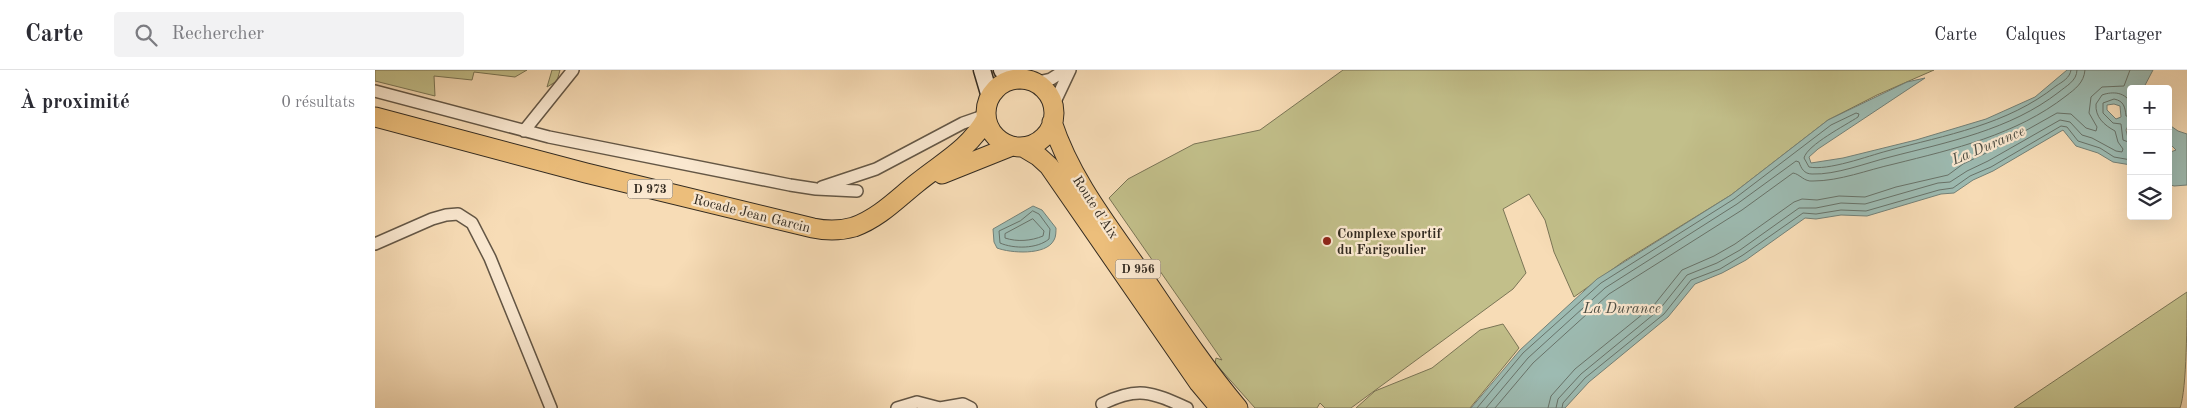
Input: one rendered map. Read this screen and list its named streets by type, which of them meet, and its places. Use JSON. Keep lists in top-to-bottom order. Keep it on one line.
{"streets":{"main road":["D 973","Route d'Aix","Rocade Jean Garcin","D 956"]},"crossings":[["Route d'Aix","Rocade Jean Garcin"]],"water":["La Durance"],"places":["Complexe sportif du Farigoulier"],"page":{"header":"Carte","search":"Rechercher","nav":["Carte","Calques","Partager"],"heading":["À proximité","0 résultats"],"map_buttons":["+","−"]}}
